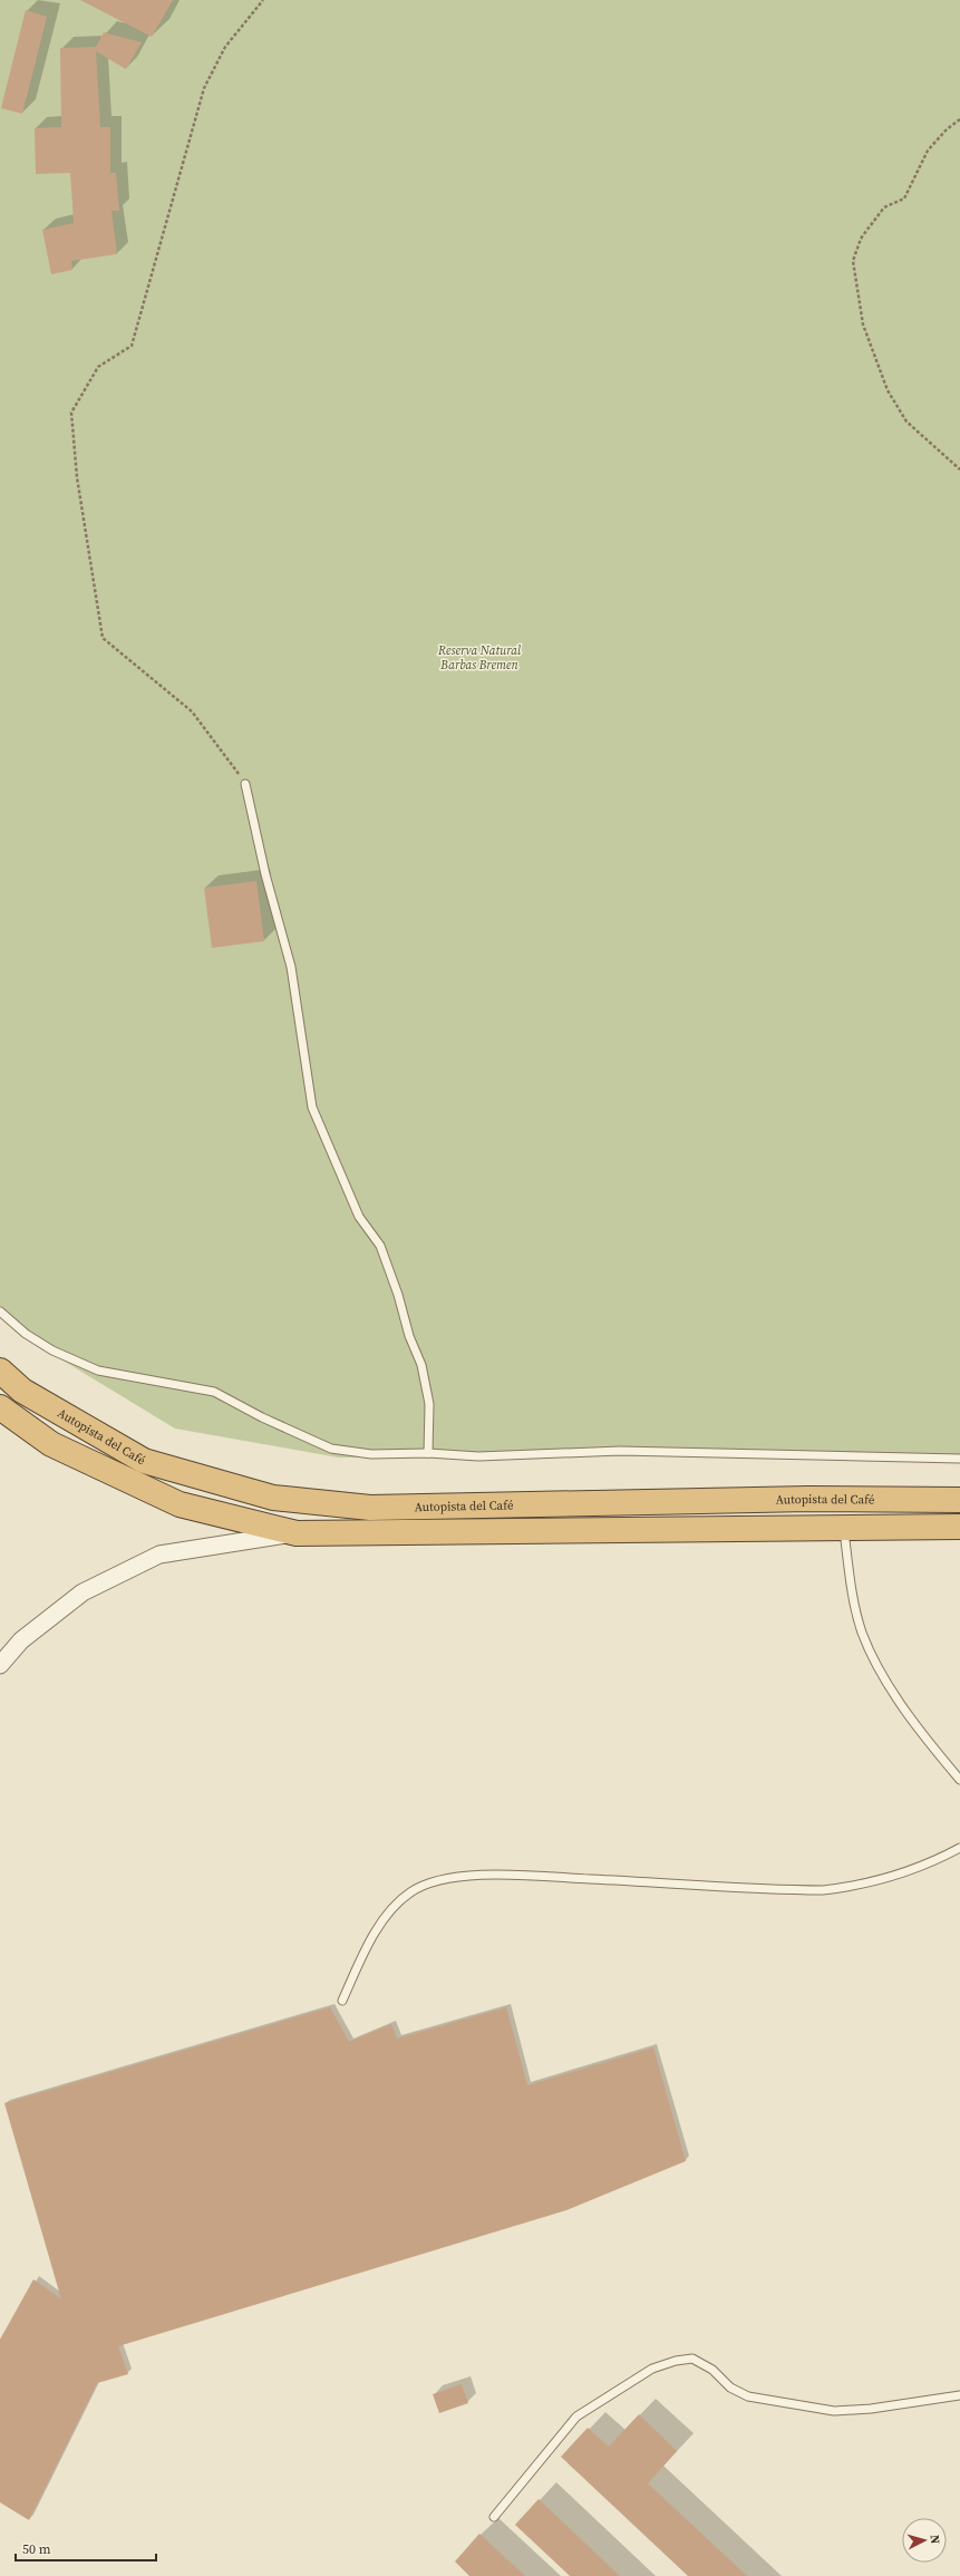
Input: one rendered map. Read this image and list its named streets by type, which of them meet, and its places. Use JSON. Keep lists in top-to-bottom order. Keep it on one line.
{"streets":{"highway":["Autopista del Café"]},"parks":["Reserva Natural Barbas Bremen"],"scale_bar":"50 m","north":"right"}
